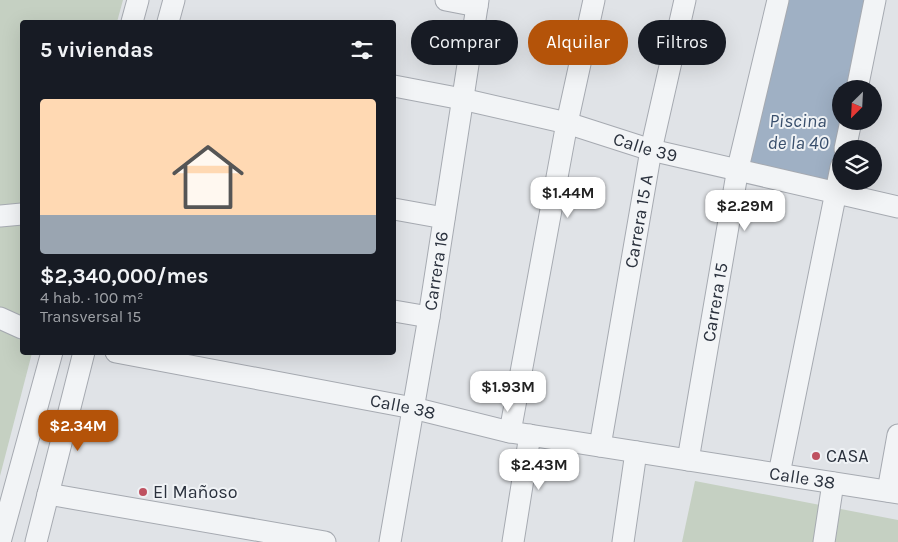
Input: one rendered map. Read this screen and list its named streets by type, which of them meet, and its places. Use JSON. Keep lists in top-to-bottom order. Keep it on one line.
{"streets":{"street":["Calle 39","Carrera 15 A","Carrera 16","Carrera 15","Calle 38"]},"crossings":[["Calle 39","Carrera 15 A"],["Calle 39","Carrera 16"],["Calle 39","Carrera 15"],["Carrera 15 A","Calle 38"],["Carrera 16","Calle 38"],["Carrera 15","Calle 38"]],"water":["Piscina de la 40"],"places":["CASA","El Mañoso"],"north":"bottom left","page":{"chip":["Comprar","Alquilar","Filtros"],"heading":"5 viviendas","list":[{"name":"$2,340,000/mes","note":"4 hab. · 100 m² · Transversal 15"}],"price":["$1.44M","$2.29M","$1.93M","$2.34M","$2.43M"]}}
